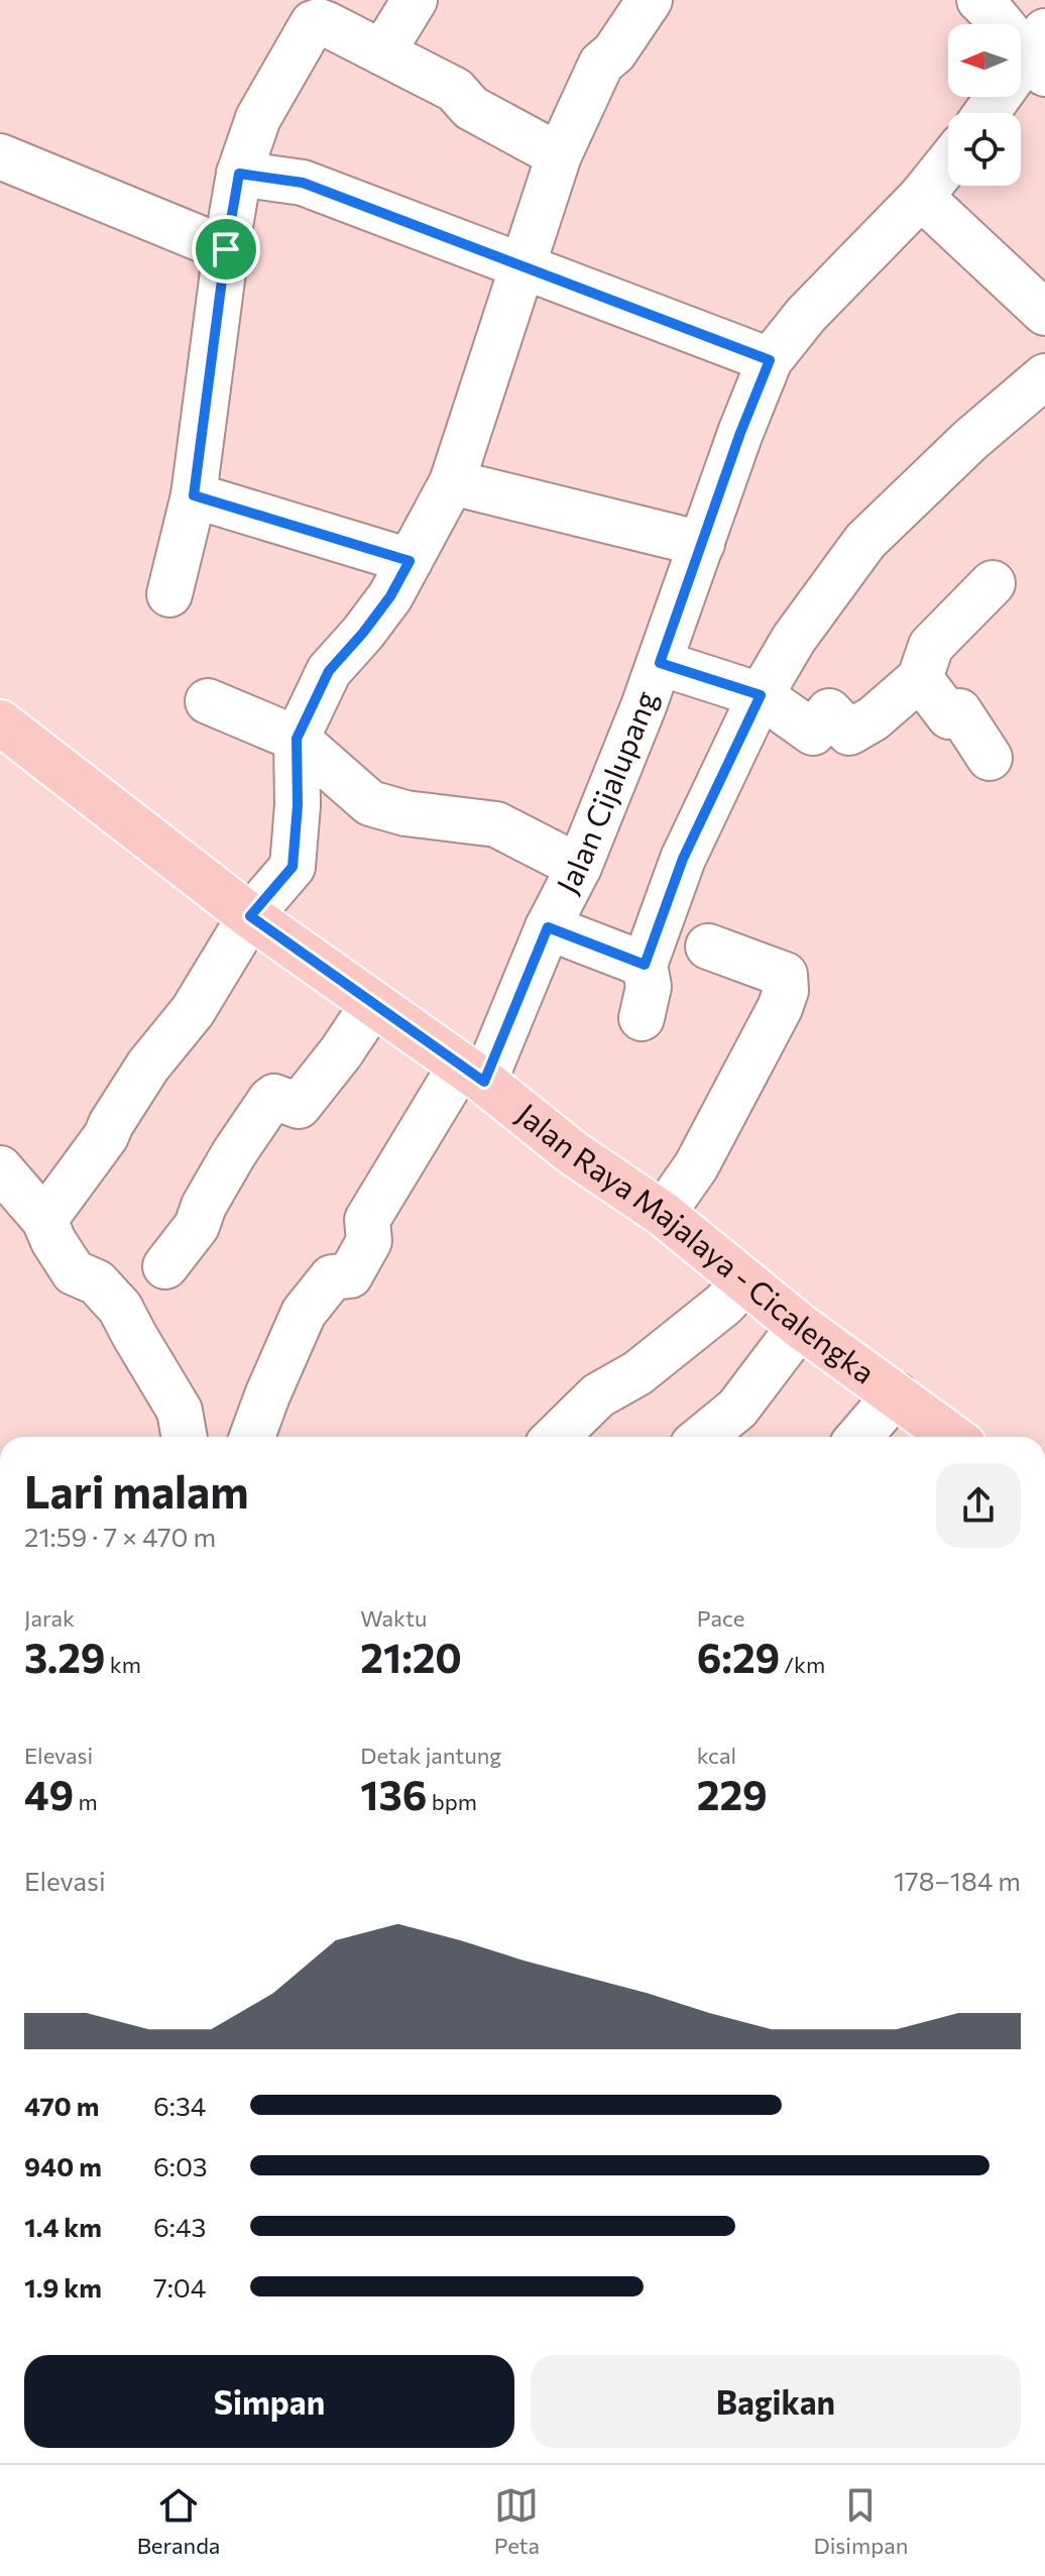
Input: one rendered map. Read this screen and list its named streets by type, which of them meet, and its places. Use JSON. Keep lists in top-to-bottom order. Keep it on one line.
{"streets":{"main road":["Jalan Raya Majalaya - Cicalengka"],"street":["Jalan Cijalupang"]},"crossings":[["Jalan Cijalupang","Jalan Raya Majalaya - Cicalengka"]],"north":"left","page":{"heading":["Lari malam","21:59 · 7 × 470 m"],"stats":[["Jarak","3.29 km"],["Waktu","21:20"],["Pace","6:29 /km"],["Elevasi","49 m"],["Detak jantung","136 bpm"],["kcal","229"]],"chart":["Elevasi","178–184 m"],"list":[{"name":"470 m","note":"6:34"},{"name":"940 m","note":"6:03"},{"name":"1.4 km","note":"6:43"},{"name":"1.9 km","note":"7:04"}],"buttons":["Simpan","Bagikan"],"tabs":["Beranda","Peta","Disimpan"]}}
